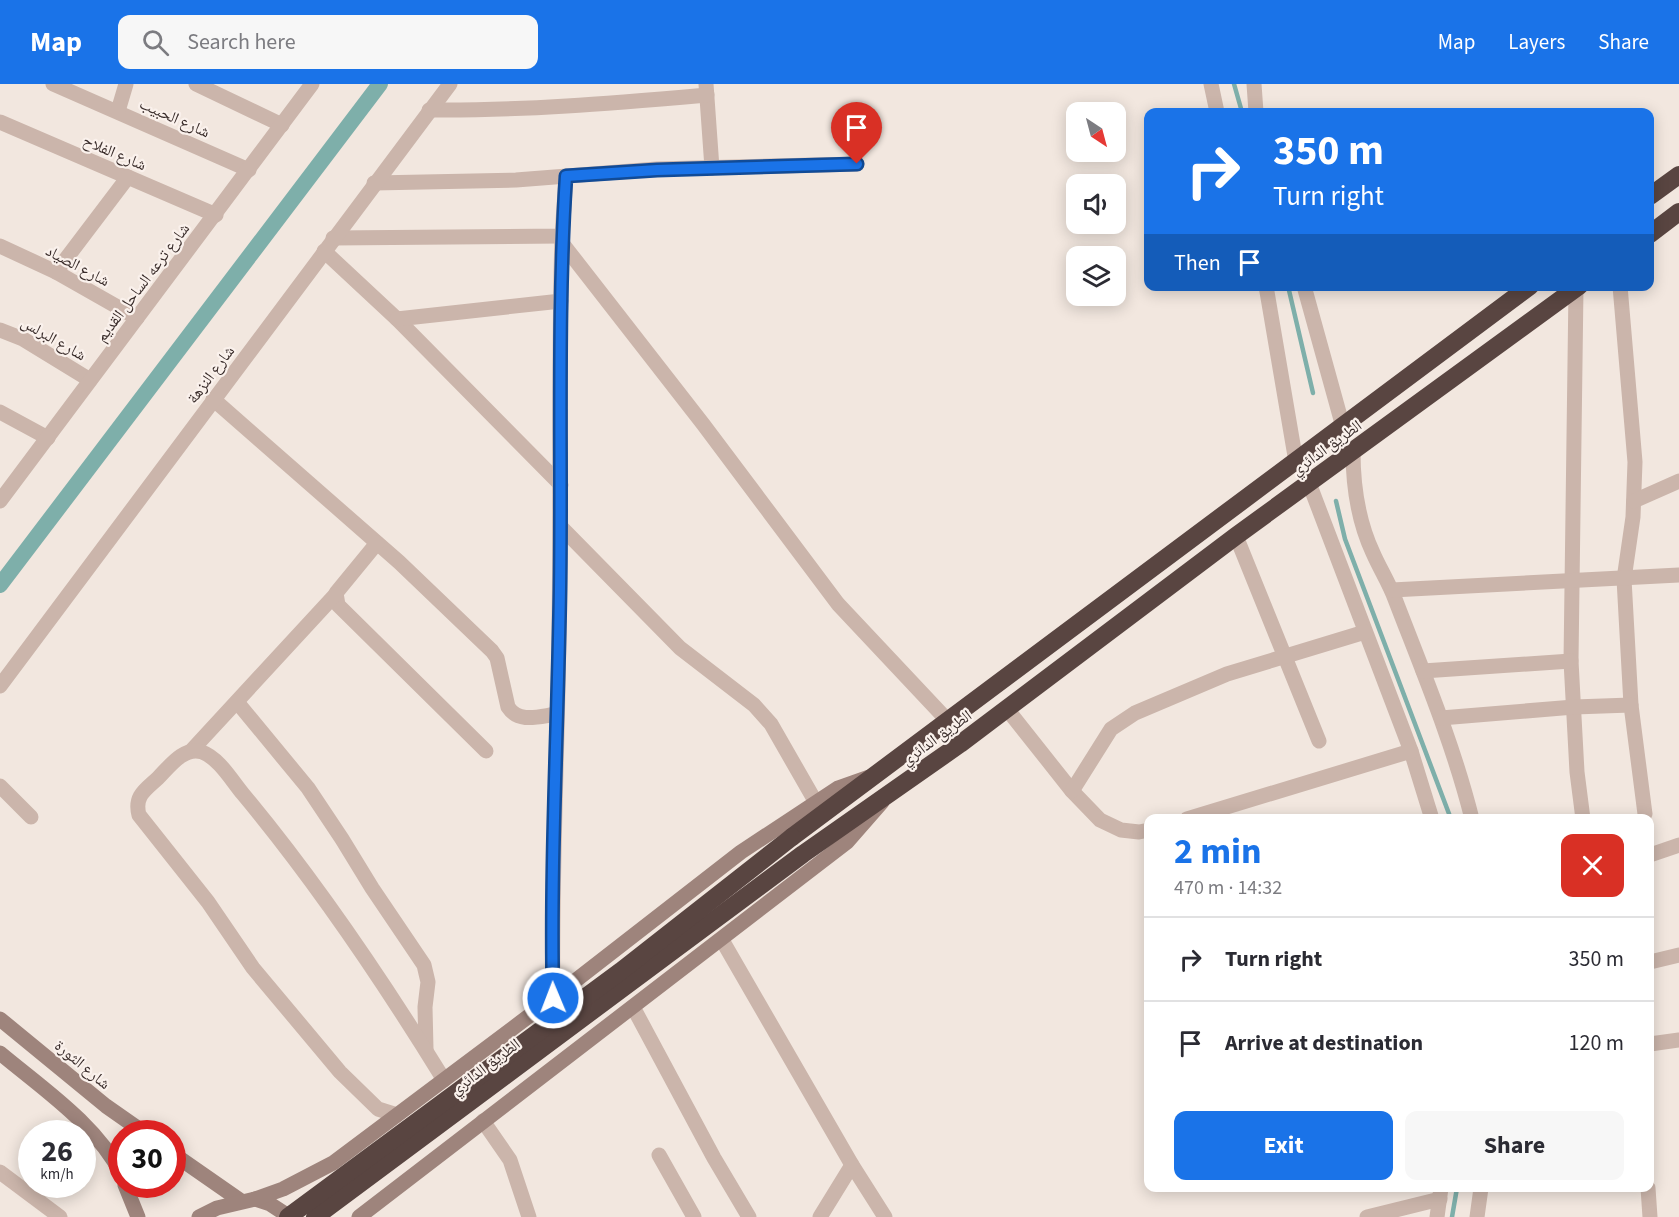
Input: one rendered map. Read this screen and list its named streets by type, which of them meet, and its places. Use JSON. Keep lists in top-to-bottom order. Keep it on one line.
{"streets":{"highway":["الطريق الدائري"],"street":["شارع الحبيب","شارع الفلاح","شارع الصياد","شارع ترعه الساحل القديم","شارع البرلس","شارع النزهة","شارع الثورة"]},"crossings":[["شارع الحبيب","شارع ترعه الساحل القديم"],["شارع الفلاح","شارع ترعه الساحل القديم"],["شارع الصياد","شارع ترعه الساحل القديم"],["شارع ترعه الساحل القديم","شارع البرلس"]],"north":"bottom right","page":{"header":"Map","search":"Search here","nav":["Map","Layers","Share"],"turn":["350 m","Turn right"],"then":"Then","heading":["2 min","470 m · 14:32"],"list":[{"name":"Turn right","value":"350 m"},{"name":"Arrive at destination","value":"120 m"}],"buttons":["Exit","Share"],"speed":"26 km/h","limit":"30"}}
